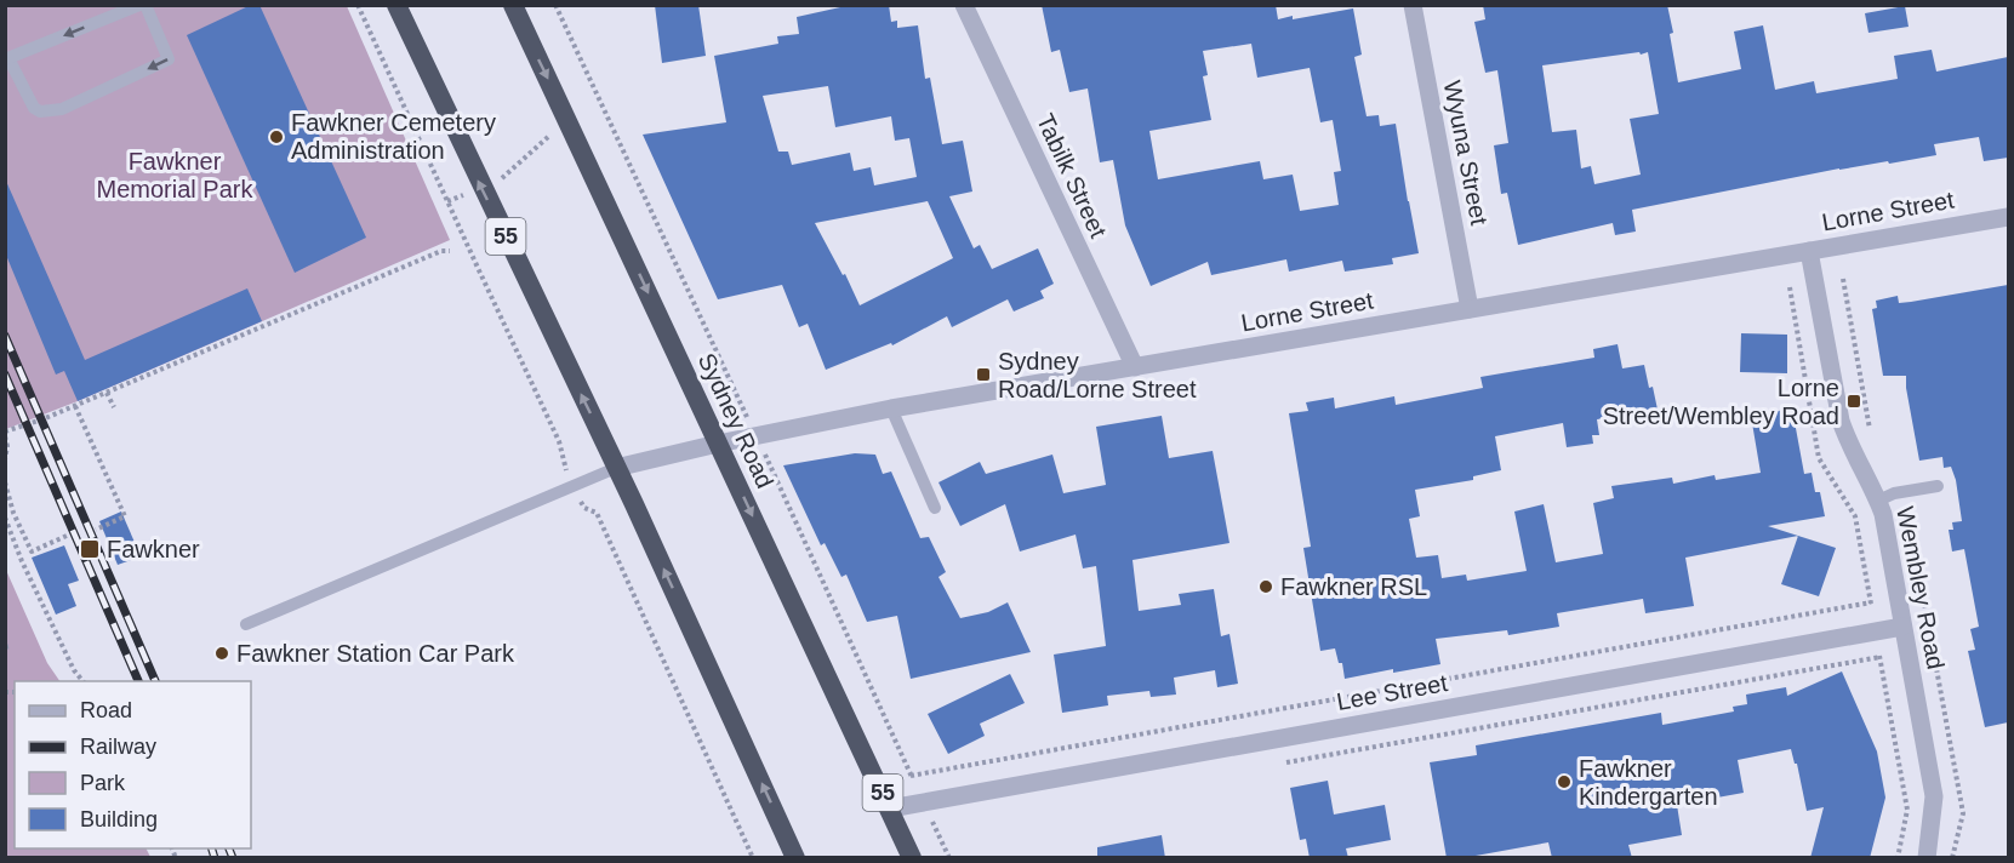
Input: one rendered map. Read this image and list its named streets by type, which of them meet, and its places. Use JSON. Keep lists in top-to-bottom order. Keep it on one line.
{"streets":{"highway":["55","Sydney Road"],"street":["Wyuna Street","Tabilk Street","Lorne Street","Wembley Road","Lee Street"]},"crossings":[["Wyuna Street","Lorne Street"],["Tabilk Street","Lorne Street"],["Lorne Street","55"],["Lorne Street","Sydney Road"],["Lorne Street","Wembley Road"],["Sydney Road","Lee Street"],["Wembley Road","Lee Street"]],"parks":["Fawkner Memorial Park"],"places":{"other":["Fawkner Cemetery Administration","Fawkner RSL","Fawkner Station Car Park","Fawkner Kindergarten"],"transit":["Sydney Road/Lorne Street","Lorne Street/Wembley Road","Fawkner"]},"legend":["Road","Railway","Park","Building"]}
